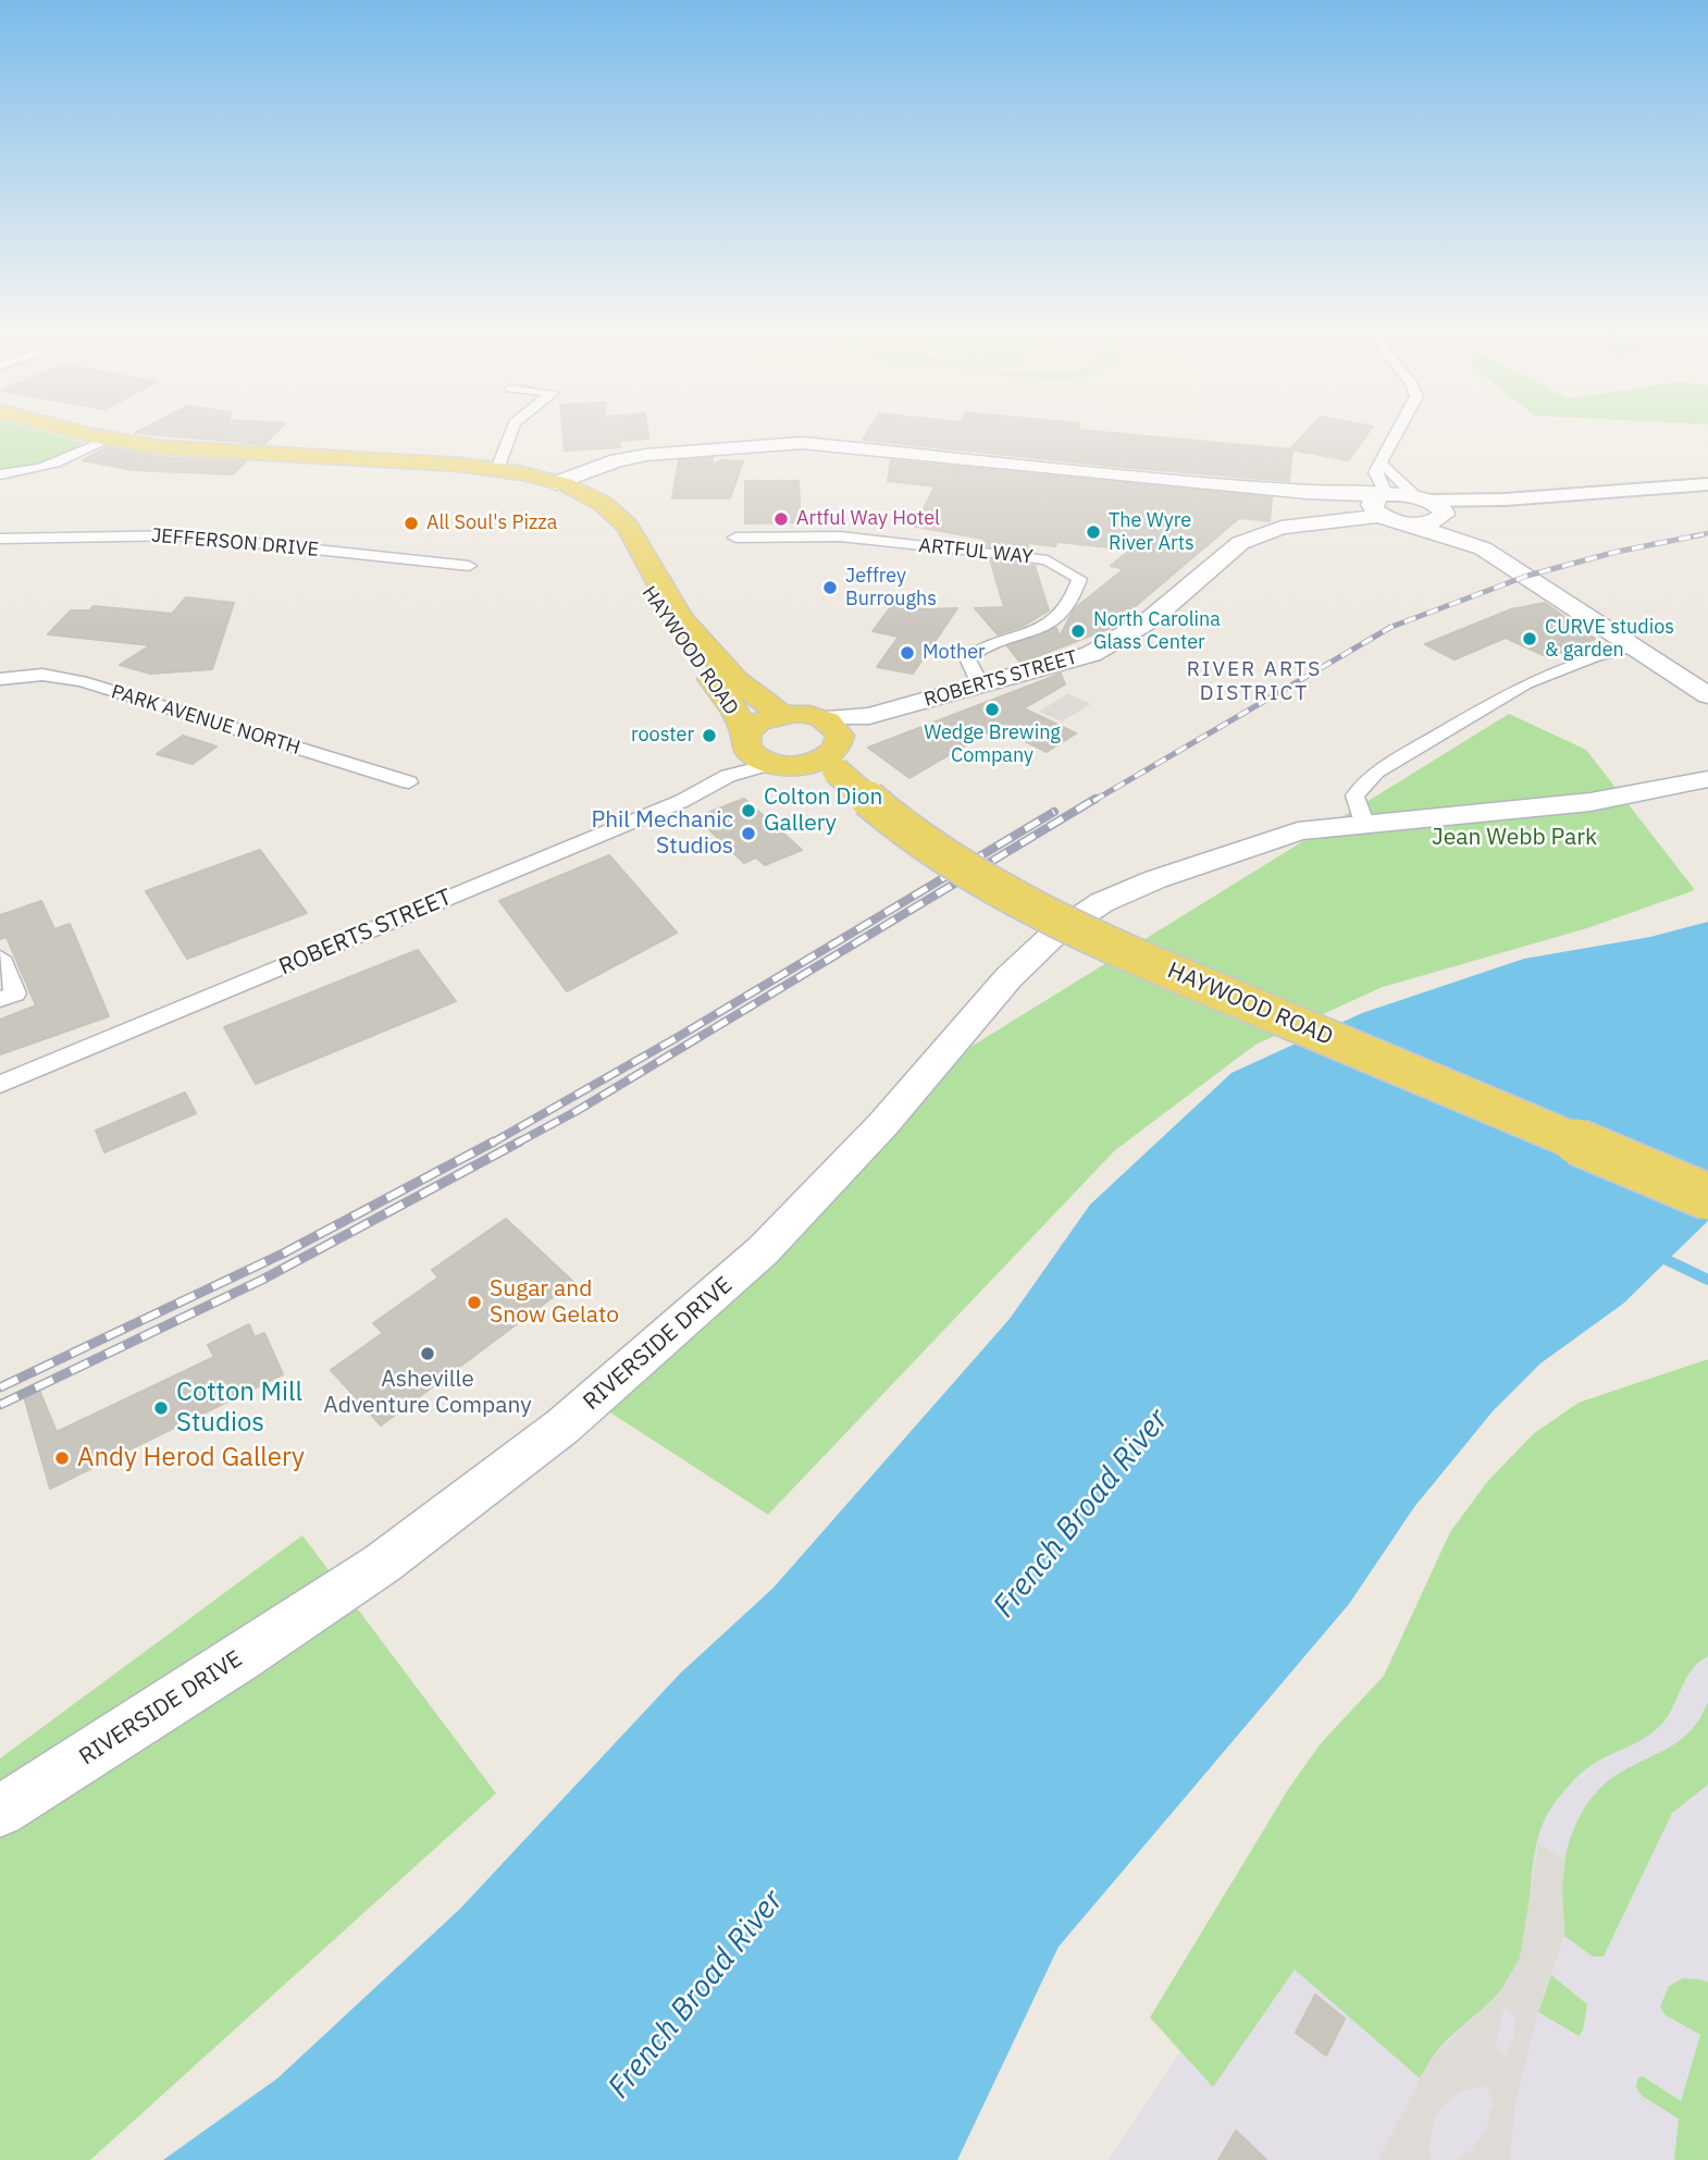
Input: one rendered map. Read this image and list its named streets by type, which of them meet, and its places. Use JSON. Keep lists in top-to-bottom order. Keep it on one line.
{"streets":{"main road":["HAYWOOD ROAD","ROBERTS STREET","RIVERSIDE DRIVE"],"street":["JEFFERSON DRIVE","ARTFUL WAY","PARK AVENUE NORTH"]},"crossings":[["ARTFUL WAY","ROBERTS STREET"]],"districts":["RIVER ARTS DISTRICT"],"water":["French Broad River"],"parks":["Jean Webb Park"],"places":["Artful Way Hotel","All Soul's Pizza","The Wyre River Arts","Jeffrey Burroughs","North Carolina Glass Center","CURVE studios & garden","Mother","Wedge Brewing Company","rooster","Colton Dion Gallery","Phil Mechanic Studios","Sugar and Snow Gelato","Asheville Adventure Company","Cotton Mill Studios","Andy Herod Gallery"]}
